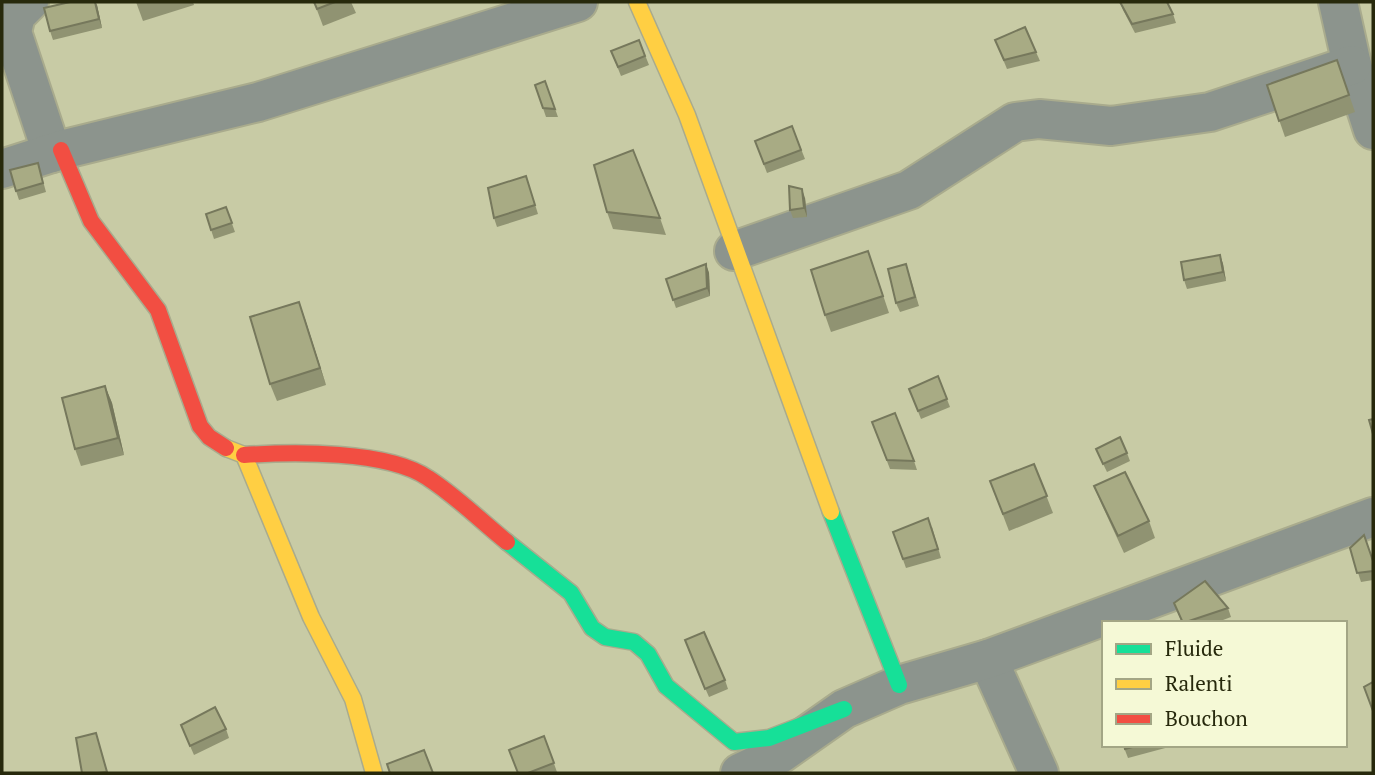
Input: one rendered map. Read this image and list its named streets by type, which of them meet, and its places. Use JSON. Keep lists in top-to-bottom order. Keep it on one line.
{"legend":["Fluide","Ralenti","Bouchon"]}
